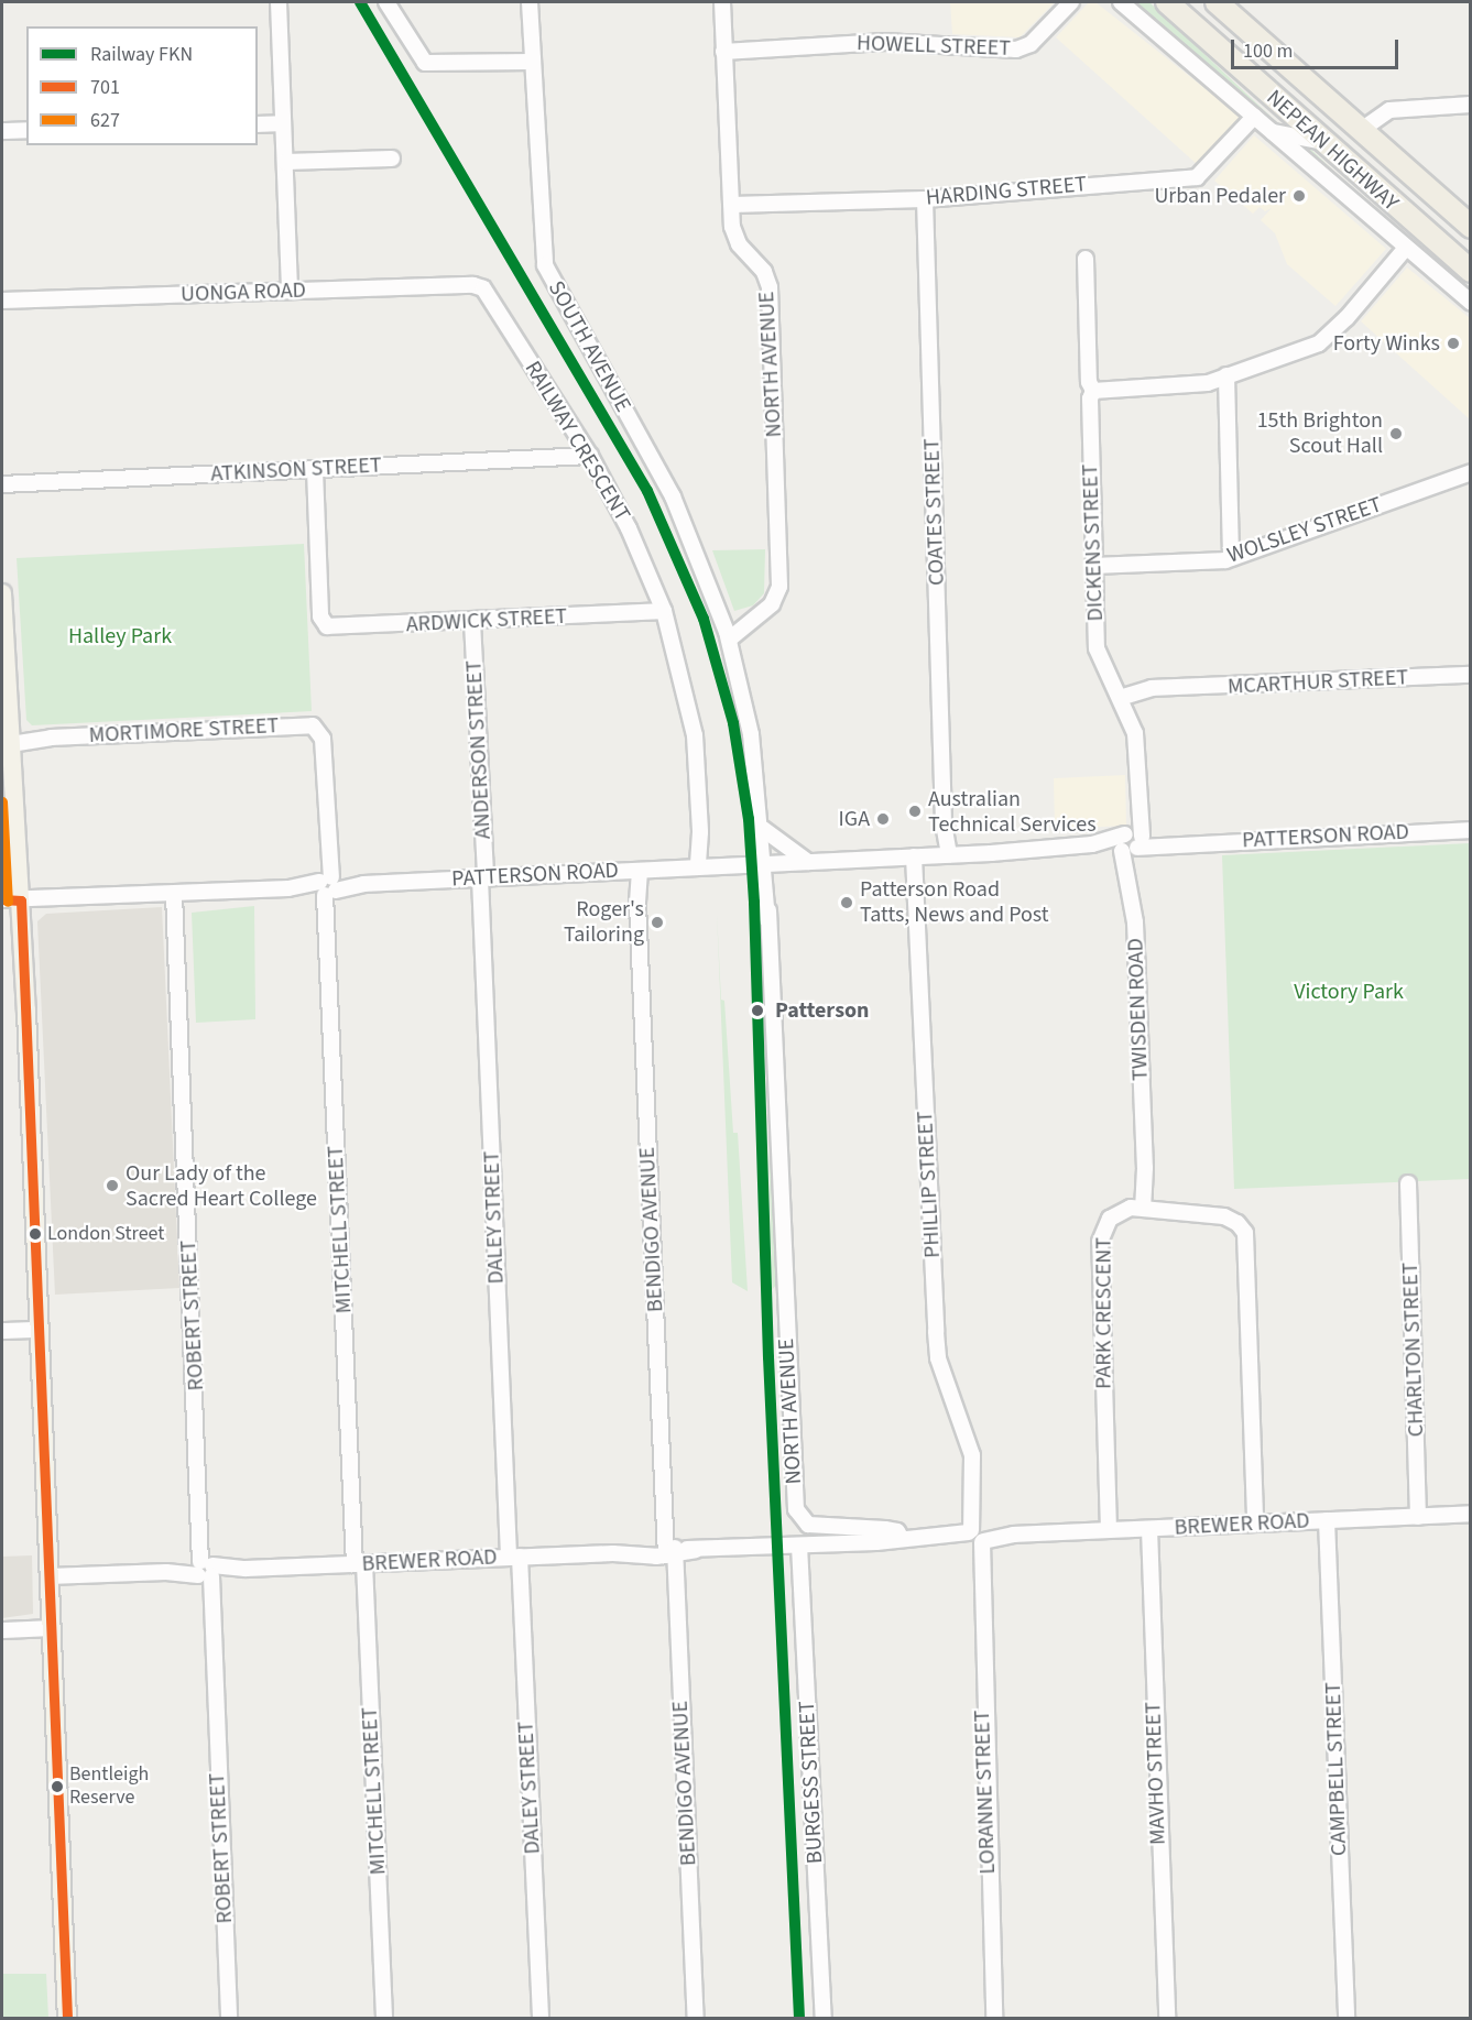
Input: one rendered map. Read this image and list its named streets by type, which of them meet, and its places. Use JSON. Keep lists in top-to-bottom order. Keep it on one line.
{"streets":{"highway":["NEPEAN HIGHWAY"],"street":["HOWELL STREET","HARDING STREET","UONGA ROAD","SOUTH AVENUE","NORTH AVENUE","RAILWAY CRESCENT","ATKINSON STREET","COATES STREET","WOLSLEY STREET","DICKENS STREET","ARDWICK STREET","MCARTHUR STREET","MORTIMORE STREET","ANDERSON STREET","PATTERSON ROAD","TWISDEN ROAD","PHILLIP STREET","DALEY STREET","MITCHELL STREET","BENDIGO AVENUE","PARK CRESCENT","ROBERT STREET","CHARLTON STREET","BREWER ROAD","CAMPBELL STREET","MAVHO STREET","BURGESS STREET","LORANNE STREET"]},"crossings":[["HOWELL STREET","NORTH AVENUE"],["HARDING STREET","NORTH AVENUE"],["HARDING STREET","COATES STREET"],["UONGA ROAD","RAILWAY CRESCENT"],["SOUTH AVENUE","NORTH AVENUE"],["NORTH AVENUE","PATTERSON ROAD"],["NORTH AVENUE","BREWER ROAD"],["RAILWAY CRESCENT","ATKINSON STREET"],["RAILWAY CRESCENT","ARDWICK STREET"],["RAILWAY CRESCENT","PATTERSON ROAD"],["ATKINSON STREET","ARDWICK STREET"],["COATES STREET","PATTERSON ROAD"],["WOLSLEY STREET","DICKENS STREET"],["DICKENS STREET","MCARTHUR STREET"],["DICKENS STREET","PATTERSON ROAD"],["DICKENS STREET","TWISDEN ROAD"],["ARDWICK STREET","ANDERSON STREET"],["MORTIMORE STREET","MITCHELL STREET"],["ANDERSON STREET","PATTERSON ROAD"],["ANDERSON STREET","DALEY STREET"],["PATTERSON ROAD","TWISDEN ROAD"],["PATTERSON ROAD","PHILLIP STREET"],["PATTERSON ROAD","DALEY STREET"],["PATTERSON ROAD","MITCHELL STREET"],["PATTERSON ROAD","BENDIGO AVENUE"],["PATTERSON ROAD","ROBERT STREET"],["TWISDEN ROAD","PARK CRESCENT"],["PHILLIP STREET","BREWER ROAD"],["PHILLIP STREET","LORANNE STREET"],["DALEY STREET","BREWER ROAD"],["MITCHELL STREET","BREWER ROAD"],["BENDIGO AVENUE","BREWER ROAD"],["PARK CRESCENT","BREWER ROAD"],["ROBERT STREET","BREWER ROAD"],["CHARLTON STREET","BREWER ROAD"],["BREWER ROAD","CAMPBELL STREET"],["BREWER ROAD","MAVHO STREET"],["BREWER ROAD","BURGESS STREET"],["BREWER ROAD","LORANNE STREET"]],"parks":["Halley Park","Victory Park"],"places":["Urban Pedaler","Forty Winks","15th Brighton Scout Hall","Australian Technical Services","IGA","Patterson Road Tatts, News and Post","Roger's Tailoring","Patterson","Our Lady of the Sacred Heart College","London Street","Bentleigh Reserve"],"lines":["rail line FKN","transit line 627","transit line 701"],"legend":["Railway FKN","701","627"],"scale_bar":"100 m"}
